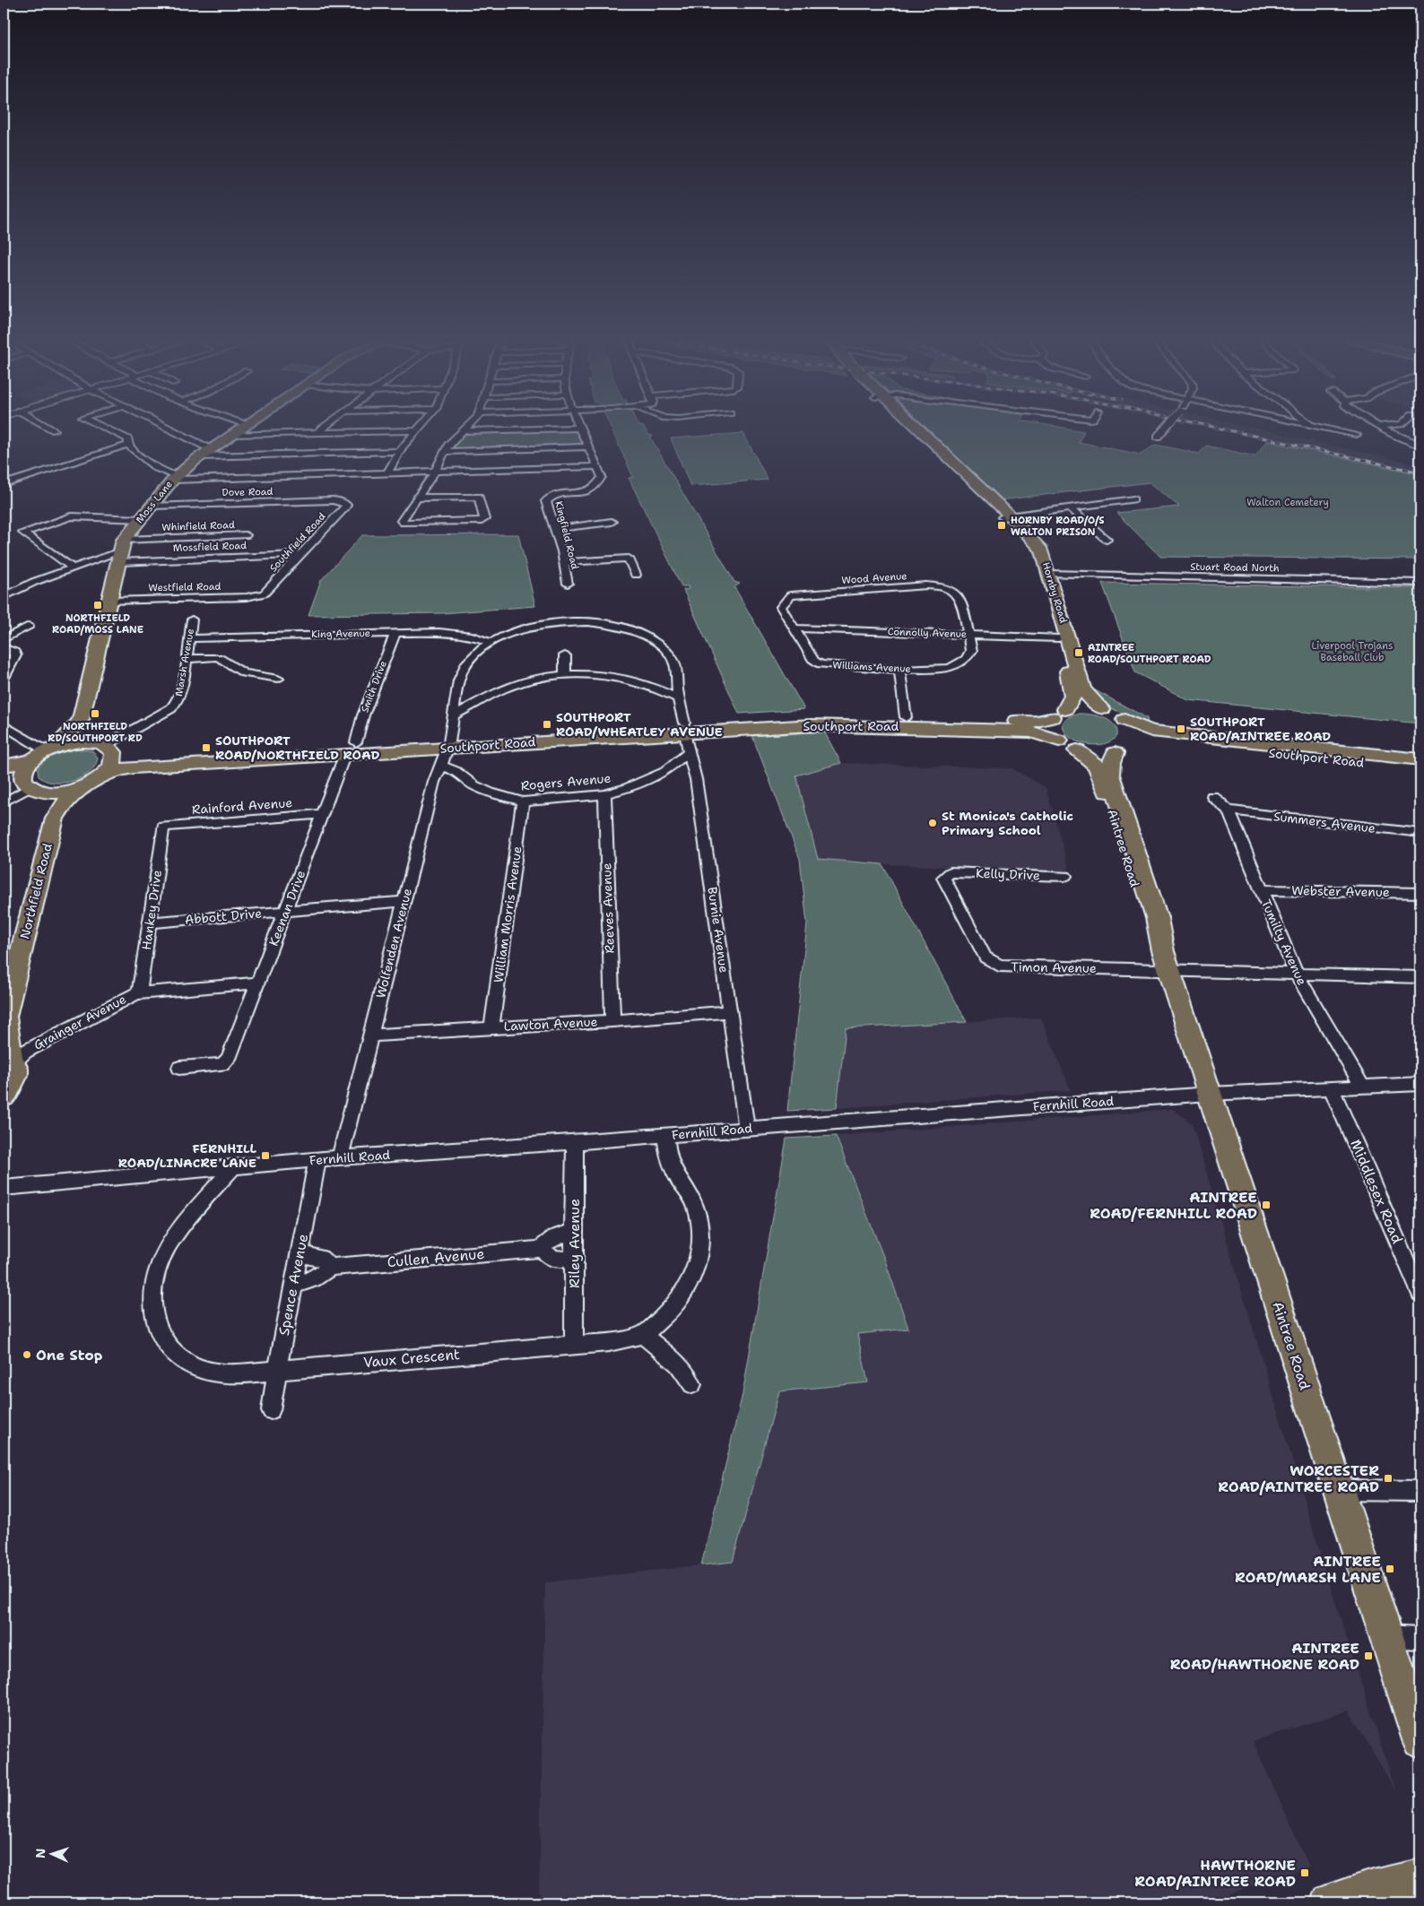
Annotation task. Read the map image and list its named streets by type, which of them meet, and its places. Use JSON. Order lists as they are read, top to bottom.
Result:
{
  "streets": {
    "main road": [
      "Moss Lane",
      "Hornby Road",
      "Southport Road",
      "Aintree Road",
      "Northfield Road"
    ],
    "street": [
      "Dove Road",
      "Whinfield Road",
      "Kingfield Road",
      "Southfield Road",
      "Mossfield Road",
      "Stuart Road North",
      "Wood Avenue",
      "Westfield Road",
      "Connolly Avenue",
      "King Avenue",
      "Marsh Avenue",
      "Williams Avenue",
      "Smith Drive",
      "Rogers Avenue",
      "Rainford Avenue",
      "Summers Avenue",
      "Kelly Drive",
      "Webster Avenue",
      "Keenan Drive",
      "Reeves Avenue",
      "Hankey Drive",
      "William Morris Avenue",
      "Abbott Drive",
      "Burnie Avenue",
      "Tumilty Avenue",
      "Wolfenden Avenue",
      "Timon Avenue",
      "Grainger Avenue",
      "Lawton Avenue",
      "Fernhill Road",
      "Middlesex Road",
      "Riley Avenue",
      "Cullen Avenue",
      "Spence Avenue",
      "Vaux Crescent"
    ]
  },
  "crossings": [
    ["Dove Road", "Moss Lane"],
    ["Dove Road", "Southfield Road"],
    ["Moss Lane", "Whinfield Road"],
    ["Moss Lane", "Mossfield Road"],
    ["Whinfield Road", "Mossfield Road"],
    ["Southfield Road", "Mossfield Road"],
    ["Southfield Road", "Westfield Road"],
    ["Stuart Road North", "Hornby Road"],
    ["Wood Avenue", "Connolly Avenue"],
    ["Wood Avenue", "Williams Avenue"],
    ["Hornby Road", "Connolly Avenue"],
    ["Hornby Road", "Southport Road"],
    ["Connolly Avenue", "Williams Avenue"],
    ["King Avenue", "Marsh Avenue"],
    ["King Avenue", "Smith Drive"],
    ["King Avenue", "Burnie Avenue"],
    ["King Avenue", "Wolfenden Avenue"],
    ["Marsh Avenue", "Southport Road"],
    ["Smith Drive", "Southport Road"],
    ["Smith Drive", "Keenan Drive"],
    ["Southport Road", "Aintree Road"],
    ["Southport Road", "Northfield Road"],
    ["Southport Road", "Keenan Drive"],
    ["Southport Road", "Burnie Avenue"],
    ["Southport Road", "Wolfenden Avenue"],
    ["Rogers Avenue", "Reeves Avenue"],
    ["Rogers Avenue", "William Morris Avenue"],
    ["Rogers Avenue", "Burnie Avenue"],
    ["Rogers Avenue", "Wolfenden Avenue"],
    ["Rainford Avenue", "Keenan Drive"],
    ["Rainford Avenue", "Hankey Drive"],
    ["Summers Avenue", "Tumilty Avenue"],
    ["Aintree Road", "Timon Avenue"],
    ["Aintree Road", "Fernhill Road"],
    ["Kelly Drive", "Timon Avenue"],
    ["Northfield Road", "Grainger Avenue"],
    ["Webster Avenue", "Tumilty Avenue"],
    ["Keenan Drive", "Abbott Drive"],
    ["Keenan Drive", "Grainger Avenue"],
    ["Reeves Avenue", "Lawton Avenue"],
    ["Hankey Drive", "Abbott Drive"],
    ["Hankey Drive", "Grainger Avenue"],
    ["William Morris Avenue", "Lawton Avenue"],
    ["Abbott Drive", "Wolfenden Avenue"],
    ["Burnie Avenue", "Wolfenden Avenue"],
    ["Burnie Avenue", "Lawton Avenue"],
    ["Burnie Avenue", "Fernhill Road"],
    ["Tumilty Avenue", "Fernhill Road"],
    ["Wolfenden Avenue", "Lawton Avenue"],
    ["Wolfenden Avenue", "Fernhill Road"],
    ["Fernhill Road", "Middlesex Road"],
    ["Fernhill Road", "Riley Avenue"],
    ["Fernhill Road", "Spence Avenue"],
    ["Fernhill Road", "Vaux Crescent"],
    ["Riley Avenue", "Vaux Crescent"],
    ["Spence Avenue", "Vaux Crescent"]
  ],
  "parks": ["Walton Cemetery", "Liverpool Trojans Baseball Club"],
  "places": {
    "transit": [
      "HORNBY ROAD/O/S WALTON PRISON",
      "NORTHFIELD ROAD/MOSS LANE",
      "AINTREE ROAD/SOUTHPORT ROAD",
      "NORTHFIELD RD/SOUTHPORT RD",
      "SOUTHPORT ROAD/WHEATLEY AVENUE",
      "SOUTHPORT ROAD/AINTREE ROAD",
      "SOUTHPORT ROAD/NORTHFIELD ROAD",
      "FERNHILL ROAD/LINACRE LANE",
      "AINTREE ROAD/FERNHILL ROAD",
      "WORCESTER ROAD/AINTREE ROAD",
      "AINTREE ROAD/MARSH LANE",
      "AINTREE ROAD/HAWTHORNE ROAD",
      "HAWTHORNE ROAD/AINTREE ROAD"
    ],
    "other": ["St Monica's Catholic Primary School", "One Stop"]
  },
  "north": "left"
}
